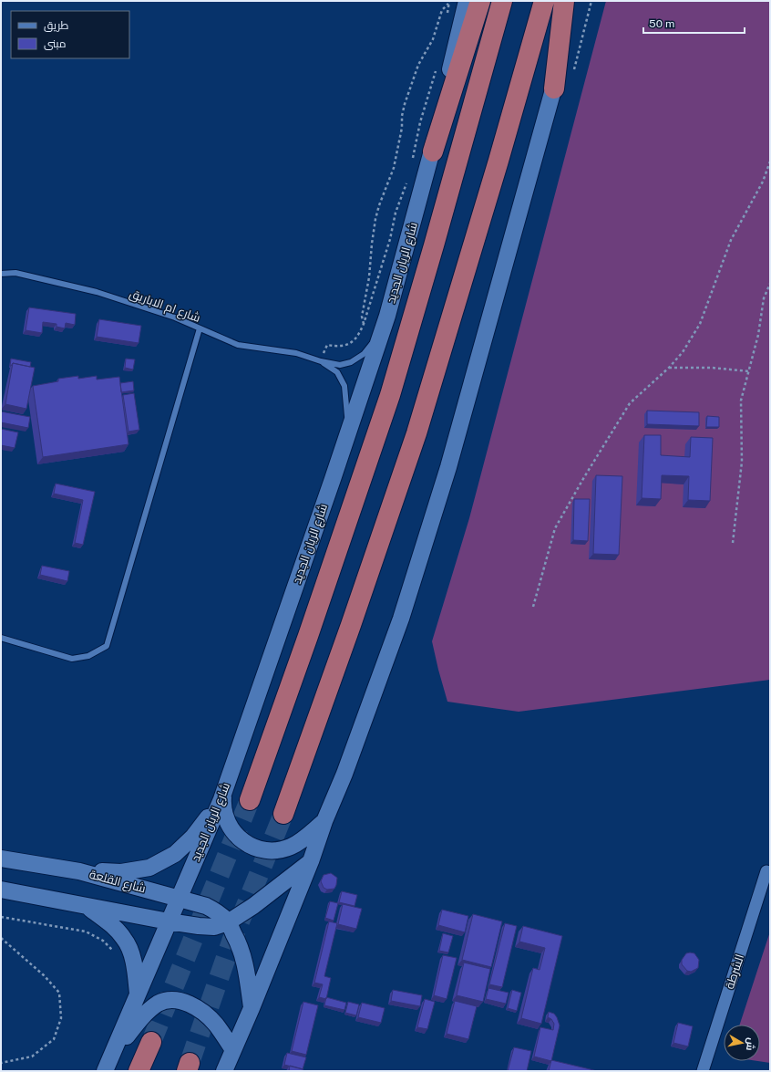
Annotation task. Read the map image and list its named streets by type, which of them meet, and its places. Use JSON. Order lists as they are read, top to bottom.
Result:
{
  "streets": {
    "main road": ["شارع الريان الجديد", "شارع القلعة"],
    "street": ["الشرطة"],
    "lane": ["شارع ام الاباريق"]
  },
  "crossings": [
    ["شارع الريان الجديد", "شارع ام الاباريق"],
    ["شارع الريان الجديد", "شارع القلعة"]
  ],
  "legend": ["طريق", "مبنى"],
  "scale_bar": "50 m",
  "north": "right"
}
